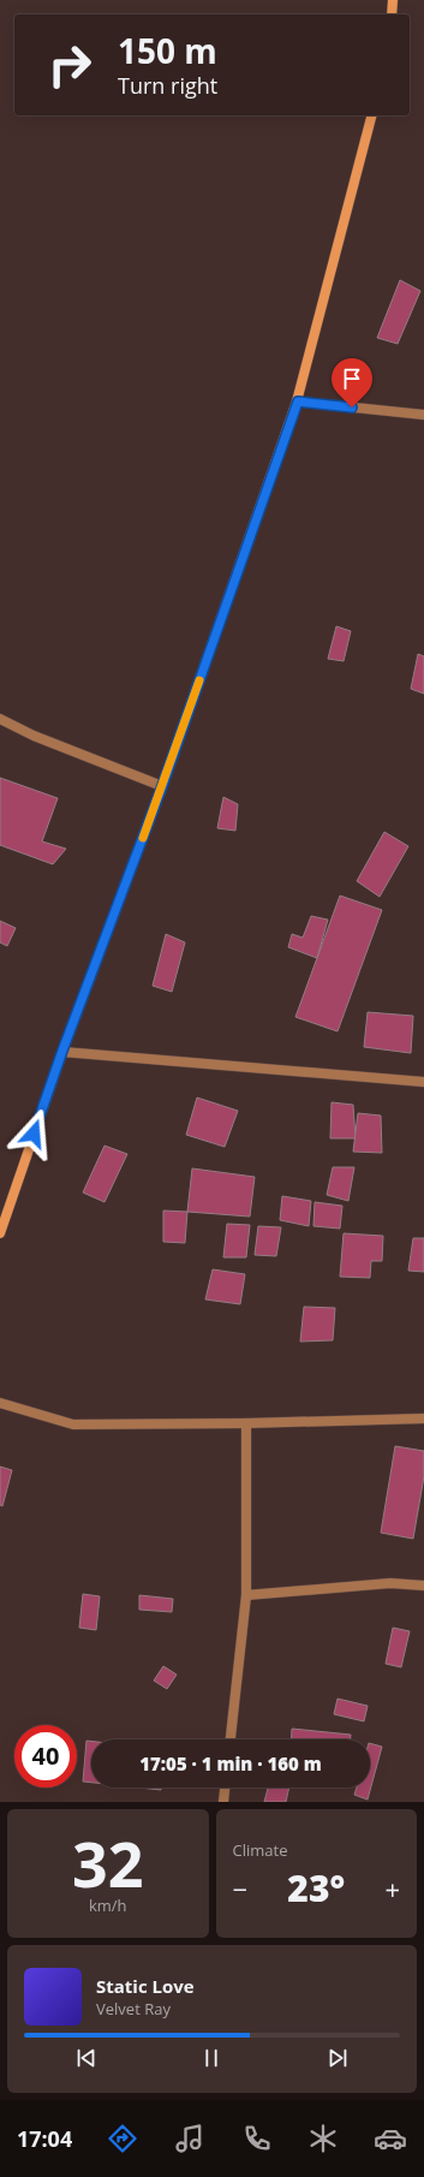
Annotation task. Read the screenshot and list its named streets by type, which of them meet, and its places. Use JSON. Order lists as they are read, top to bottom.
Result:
{
  "page": {
    "turn": ["150 m", "Turn right"],
    "limit": "40",
    "trip": "17:05 · 1 min · 160 m",
    "tile": [
      ["32", "km/h"],
      "Climate"
    ],
    "heat": ["−", "23°", "+"],
    "song": ["Static Love", "Velvet Ray"],
    "tabs": "17:04"
  }
}
